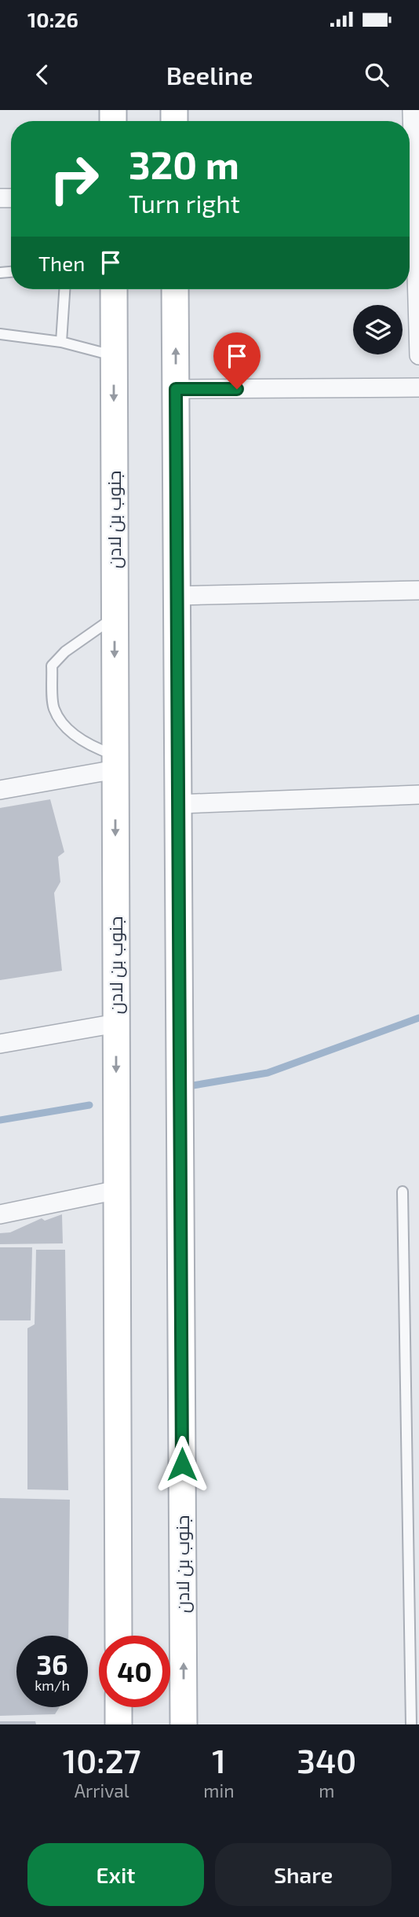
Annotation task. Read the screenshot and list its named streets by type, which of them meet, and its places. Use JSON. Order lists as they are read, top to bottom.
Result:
{
  "streets": {
    "street": ["جنوب بن لادن"]
  },
  "page": {
    "status": "10:26",
    "header": "Beeline",
    "turn": ["320 m", "Turn right"],
    "then": "Then",
    "speed": "36 km/h",
    "limit": "40",
    "eta": [
      "10:27",
      "Arrival",
      "1",
      "min",
      "340",
      "m"
    ],
    "buttons": ["Exit", "Share"]
  }
}
